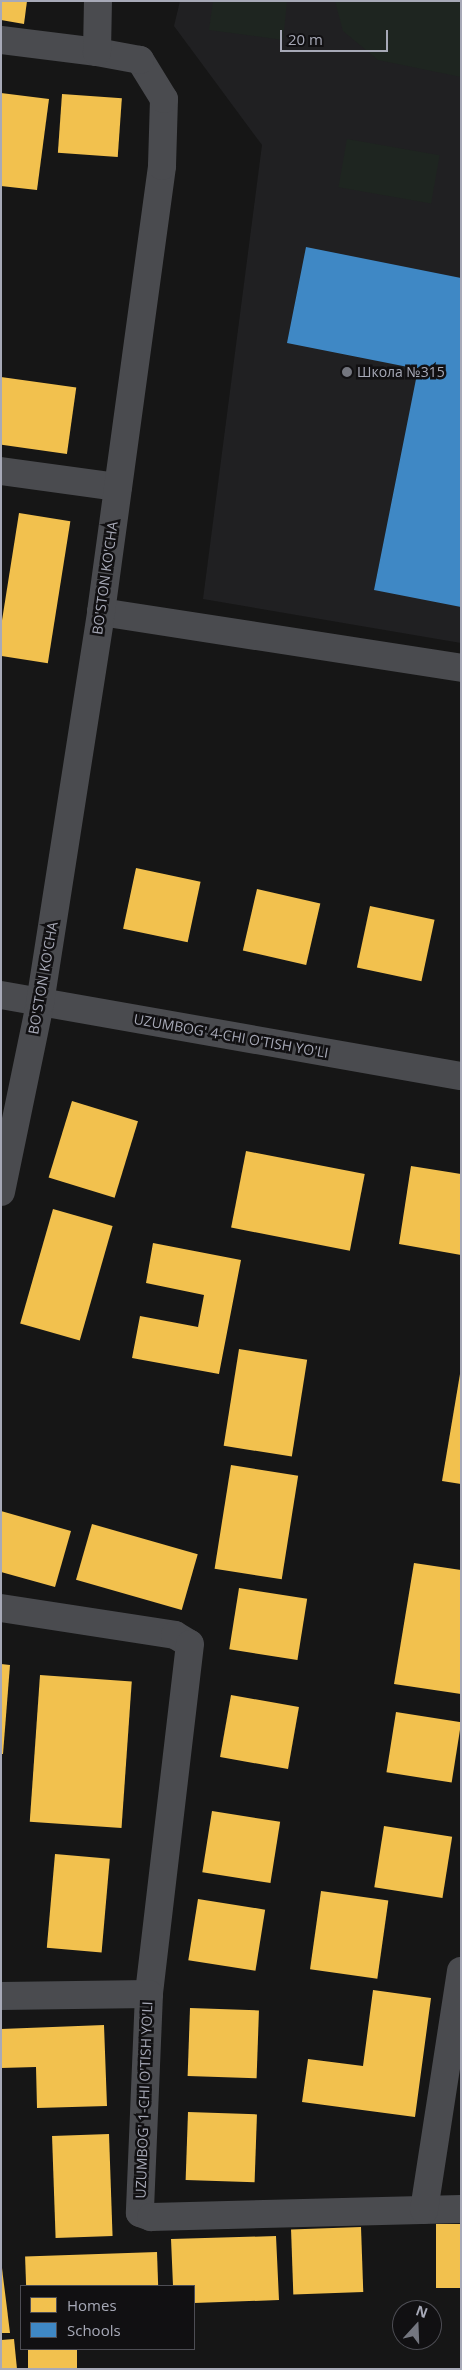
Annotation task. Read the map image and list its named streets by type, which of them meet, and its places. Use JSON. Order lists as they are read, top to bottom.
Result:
{
  "streets": {
    "street": ["BO'STON KO'CHA", "UZUMBOG' 4-CHI O'TISH YO'LI", "UZUMBOG' 1-CHI O'TISH YO'LI"]
  },
  "crossings": [
    ["BO'STON KO'CHA", "UZUMBOG' 4-CHI O'TISH YO'LI"]
  ],
  "places": ["Школа №315"],
  "legend": ["Homes", "Schools"],
  "scale_bar": "20 m",
  "north": "top"
}
